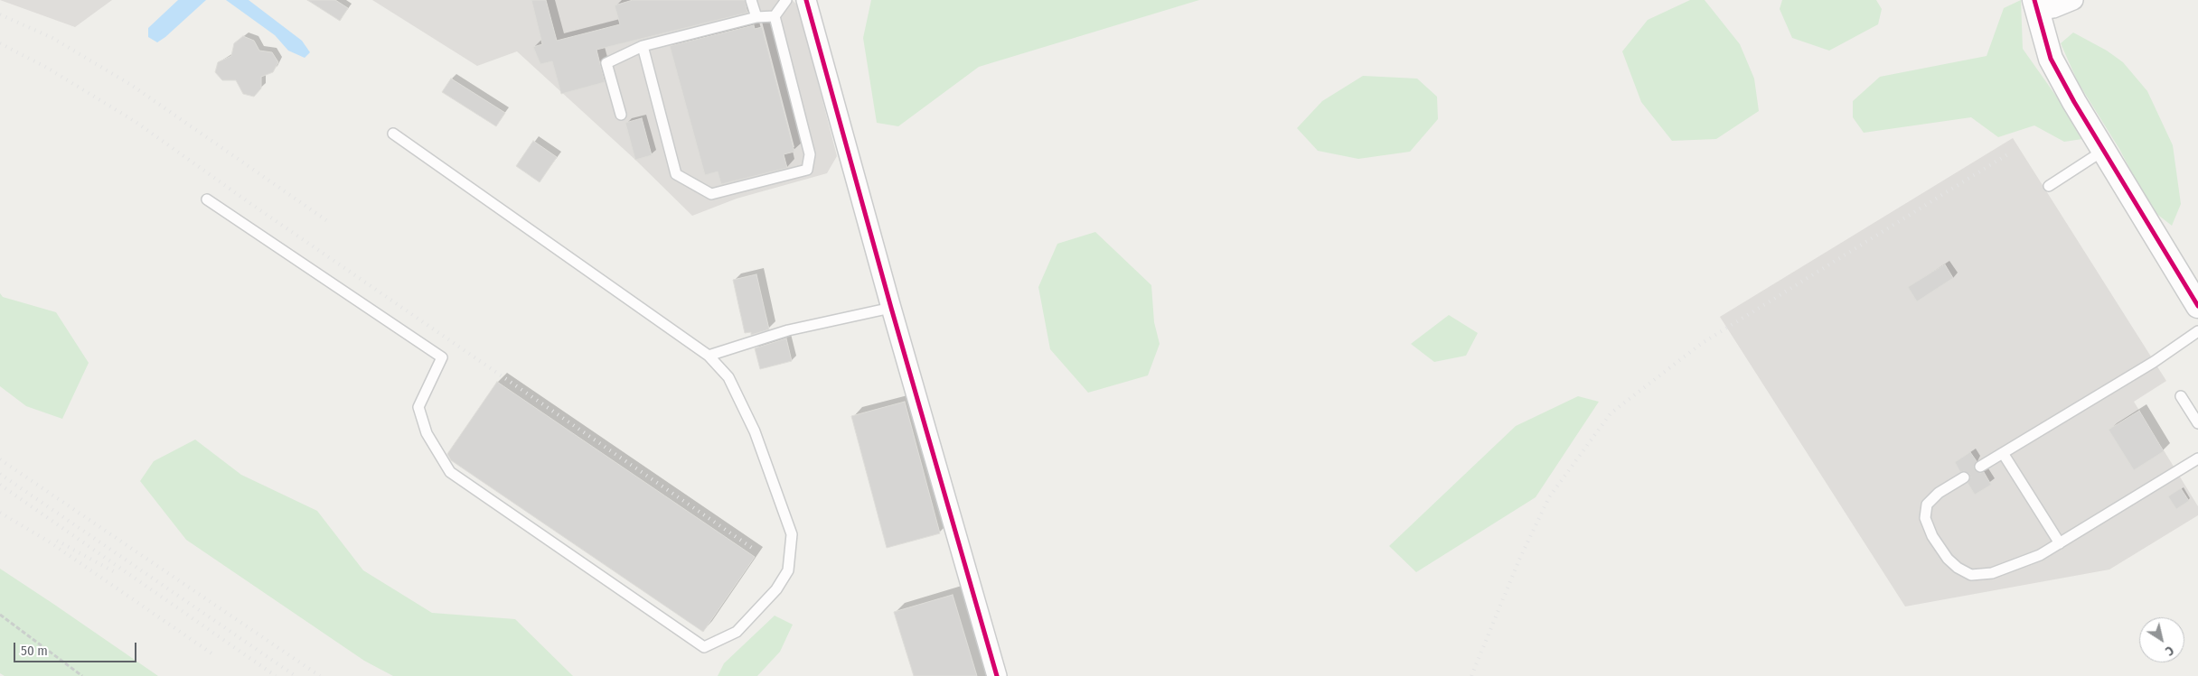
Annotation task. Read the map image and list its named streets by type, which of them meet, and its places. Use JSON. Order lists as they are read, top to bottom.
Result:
{
  "scale_bar": "50 m",
  "north": "bottom right"
}
